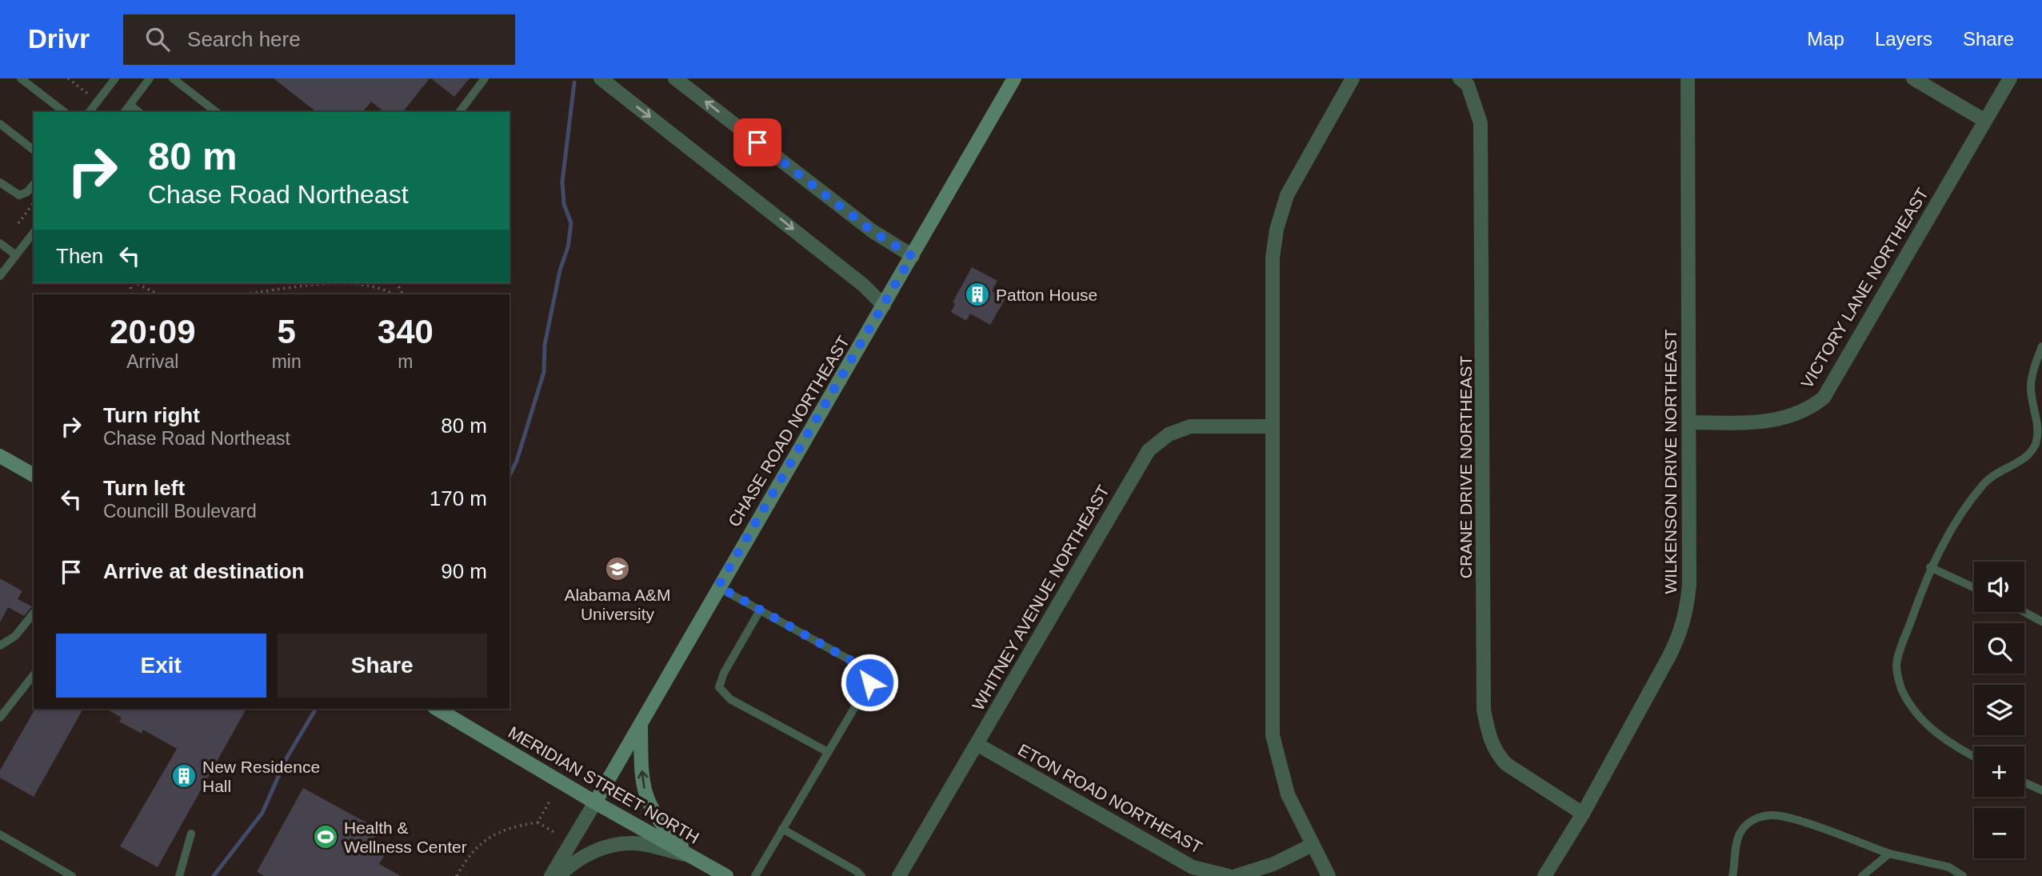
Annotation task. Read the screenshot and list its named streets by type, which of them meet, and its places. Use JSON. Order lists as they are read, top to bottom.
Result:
{
  "streets": {
    "street": [
      "VICTORY LANE NORTHEAST",
      "CHASE ROAD NORTHEAST",
      "WILKENSON DRIVE NORTHEAST",
      "CRANE DRIVE NORTHEAST",
      "WHITNEY AVENUE NORTHEAST",
      "MERIDIAN STREET NORTH",
      "ETON ROAD NORTHEAST"
    ]
  },
  "crossings": [
    ["VICTORY LANE NORTHEAST", "WILKENSON DRIVE NORTHEAST"],
    ["CHASE ROAD NORTHEAST", "MERIDIAN STREET NORTH"],
    ["WILKENSON DRIVE NORTHEAST", "CRANE DRIVE NORTHEAST"],
    ["WHITNEY AVENUE NORTHEAST", "ETON ROAD NORTHEAST"]
  ],
  "places": {
    "building": ["Patton House", "New Residence Hall"],
    "school or university": ["Alabama A&M University"],
    "sports": ["Health & Wellness Center"]
  },
  "page": {
    "header": "Drivr",
    "search": "Search here",
    "nav": ["Map", "Layers", "Share"],
    "turn": ["80 m", "Chase Road Northeast"],
    "then": "Then",
    "eta": [
      "20:09",
      "Arrival",
      "5",
      "min",
      "340",
      "m"
    ],
    "list": [
      {
        "name": "Turn right",
        "note": "Chase Road Northeast",
        "value": "80 m"
      },
      {
        "name": "Turn left",
        "note": "Councill Boulevard",
        "value": "170 m"
      },
      {
        "name": "Arrive at destination",
        "value": "90 m"
      }
    ],
    "map_buttons": ["+", "−"],
    "buttons": ["Exit", "Share"]
  }
}
